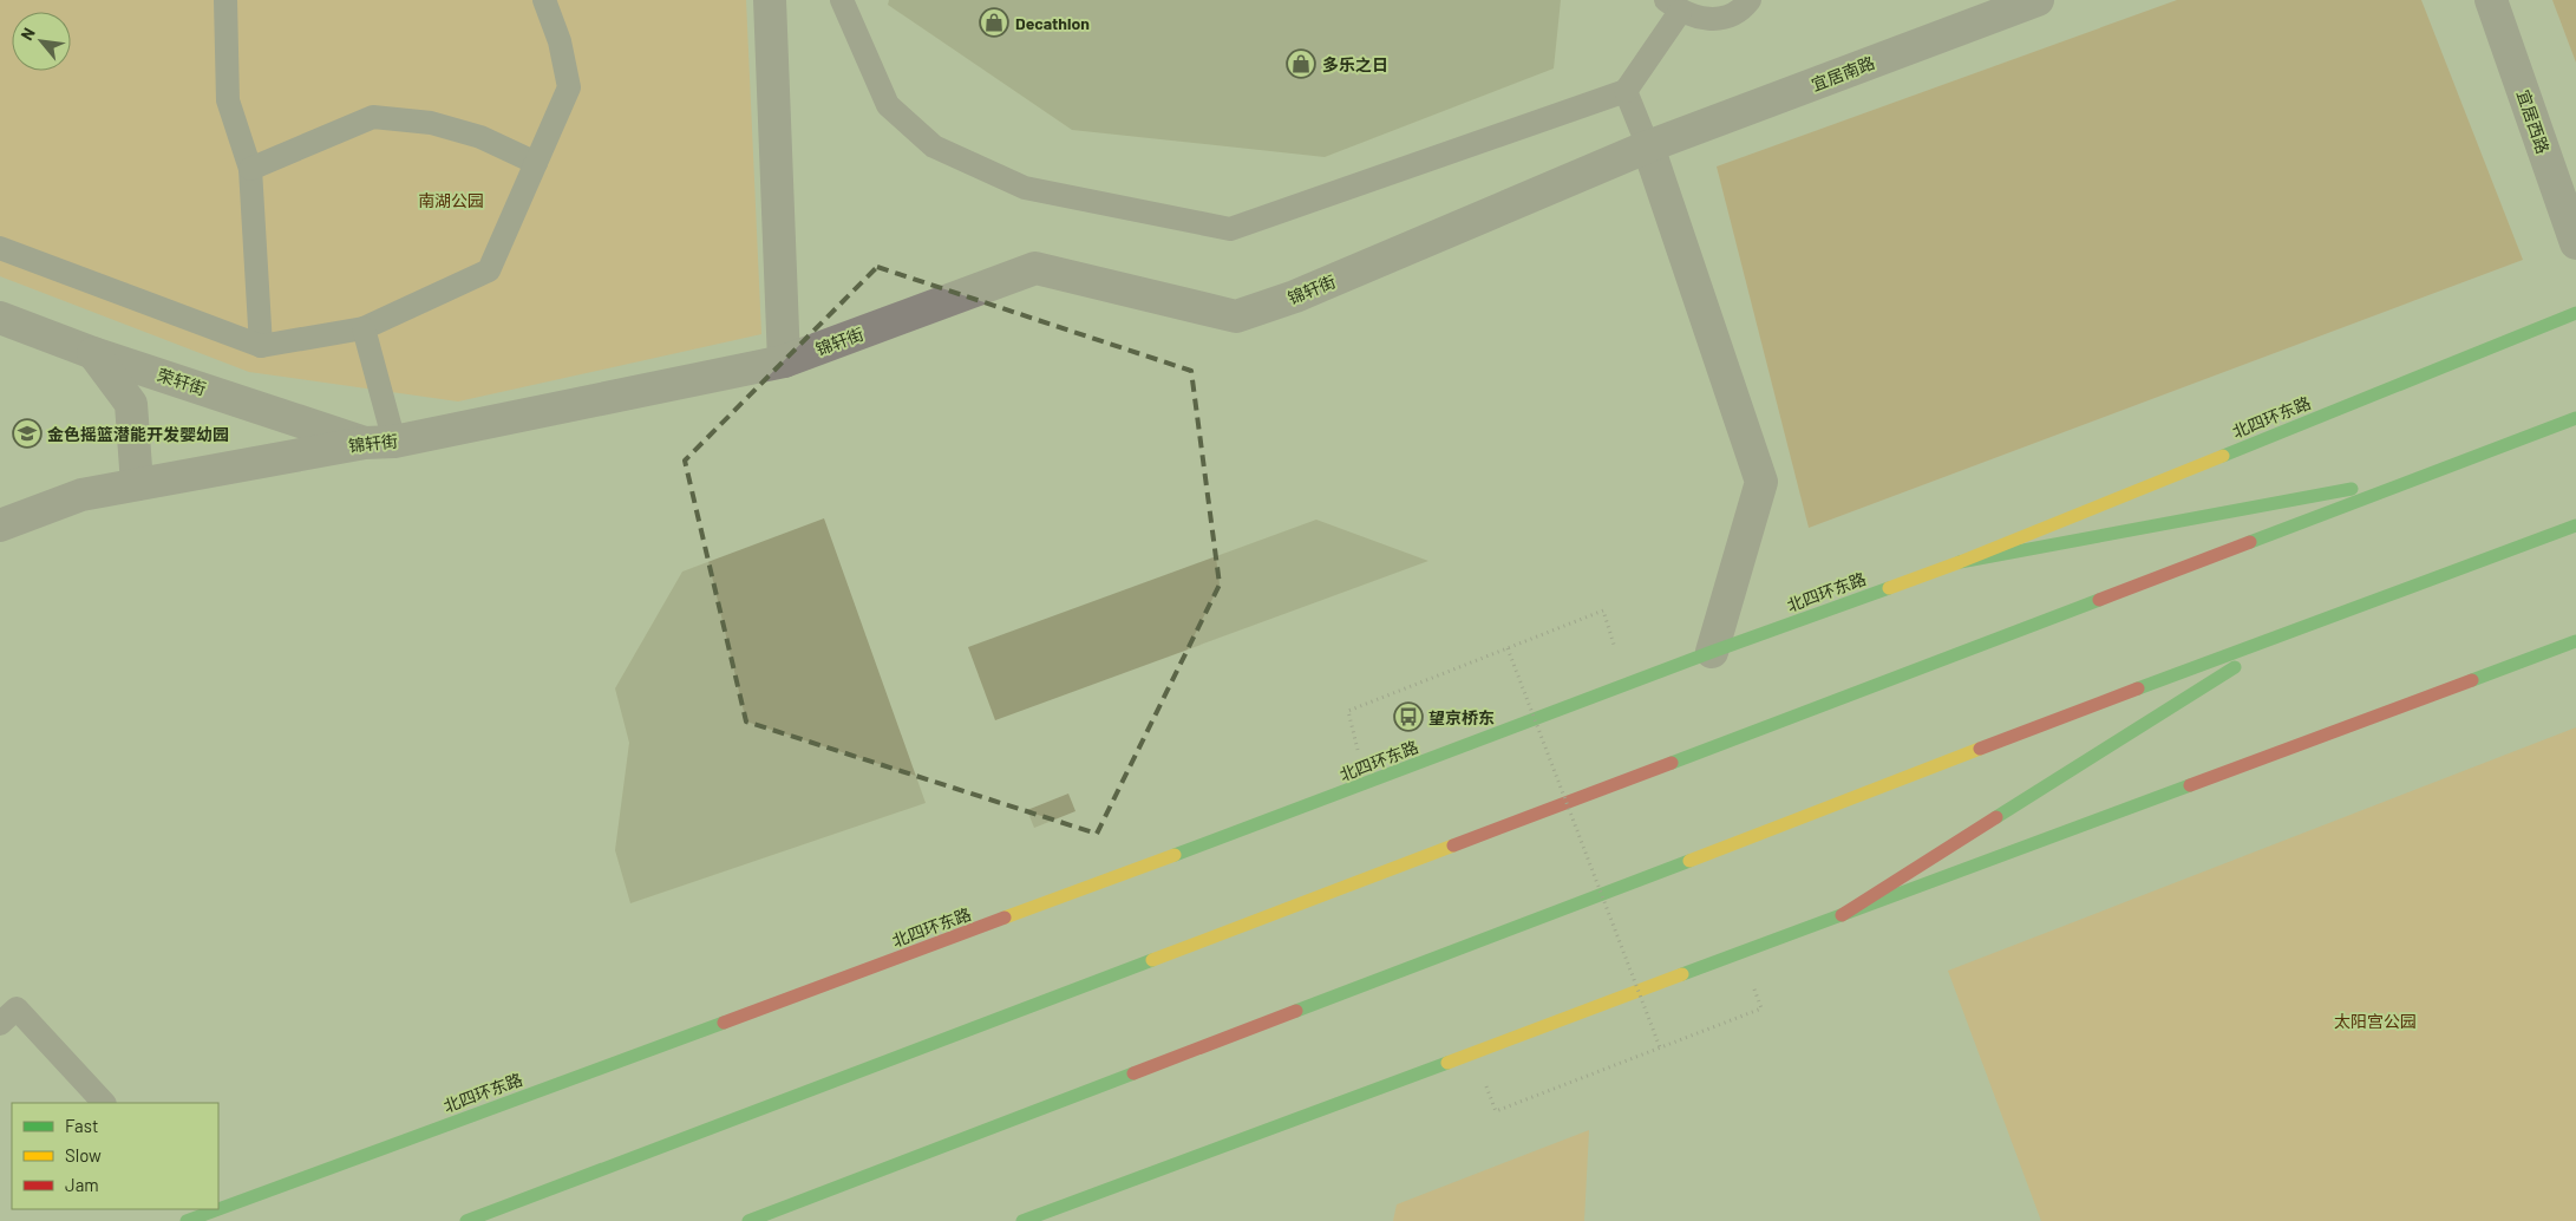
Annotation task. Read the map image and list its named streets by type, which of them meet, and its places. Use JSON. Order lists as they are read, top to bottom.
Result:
{
  "streets": {
    "main road": ["北四环东路"],
    "street": [
      "宜居南路",
      "宜居西路",
      "锦轩街",
      "荣轩街"
    ]
  },
  "crossings": [
    ["宜居南路", "锦轩街"],
    ["锦轩街", "荣轩街"]
  ],
  "parks": ["南湖公园", "太阳宫公园"],
  "places": {
    "shop": ["Decathlon", "多乐之日"],
    "school or university": ["金色摇篮潜能开发婴幼园"],
    "bus stop": ["望京桥东"]
  },
  "legend": ["Fast", "Slow", "Jam"],
  "north": "top left"
}
